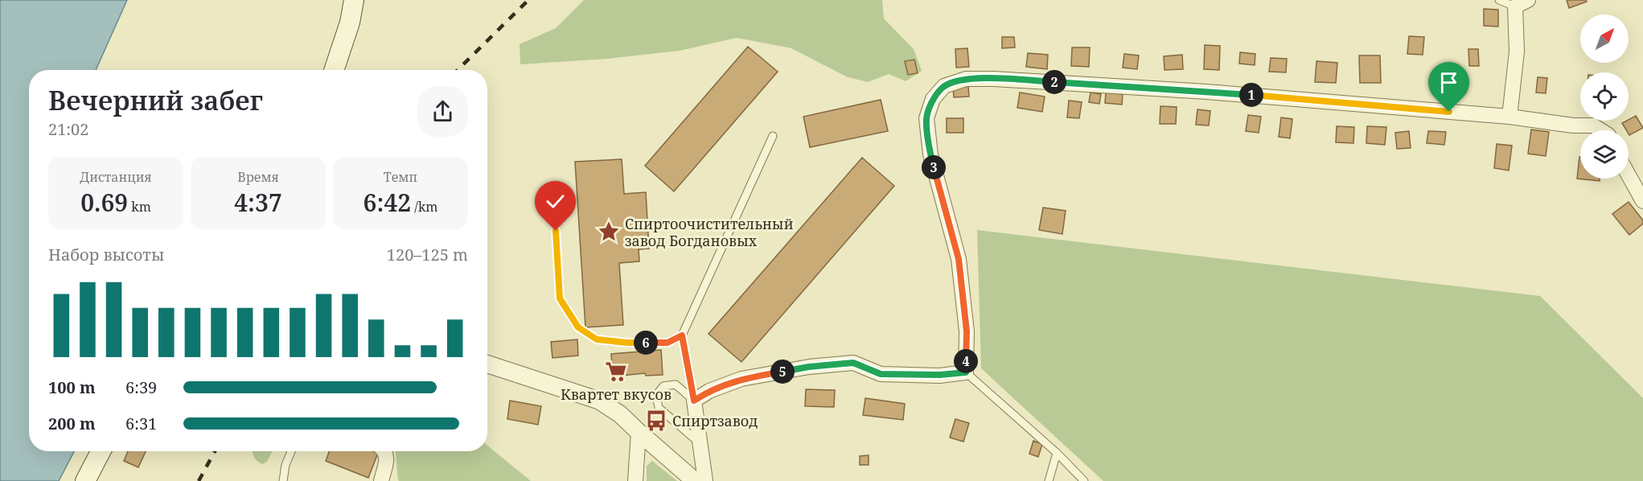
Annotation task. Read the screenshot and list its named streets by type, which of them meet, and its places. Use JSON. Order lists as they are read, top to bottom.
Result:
{
  "places": {
    "place": ["Спиртоочистительный завод Богдановых"],
    "supermarket": ["Квартет вкусов"],
    "bus stop": ["Спиртзавод"]
  },
  "north": "top right",
  "page": {
    "pins": [
      "2",
      "1",
      "3",
      "6",
      "4",
      "5"
    ],
    "heading": ["Вечерний забег", "21:02"],
    "stats": [
      ["Дистанция", "0.69 km"],
      ["Время", "4:37"],
      ["Темп", "6:42 /km"]
    ],
    "chart": ["Набор высоты", "120–125 m"],
    "list": [
      {
        "name": "100 m",
        "note": "6:39"
      },
      {
        "name": "200 m",
        "note": "6:31"
      }
    ]
  }
}
